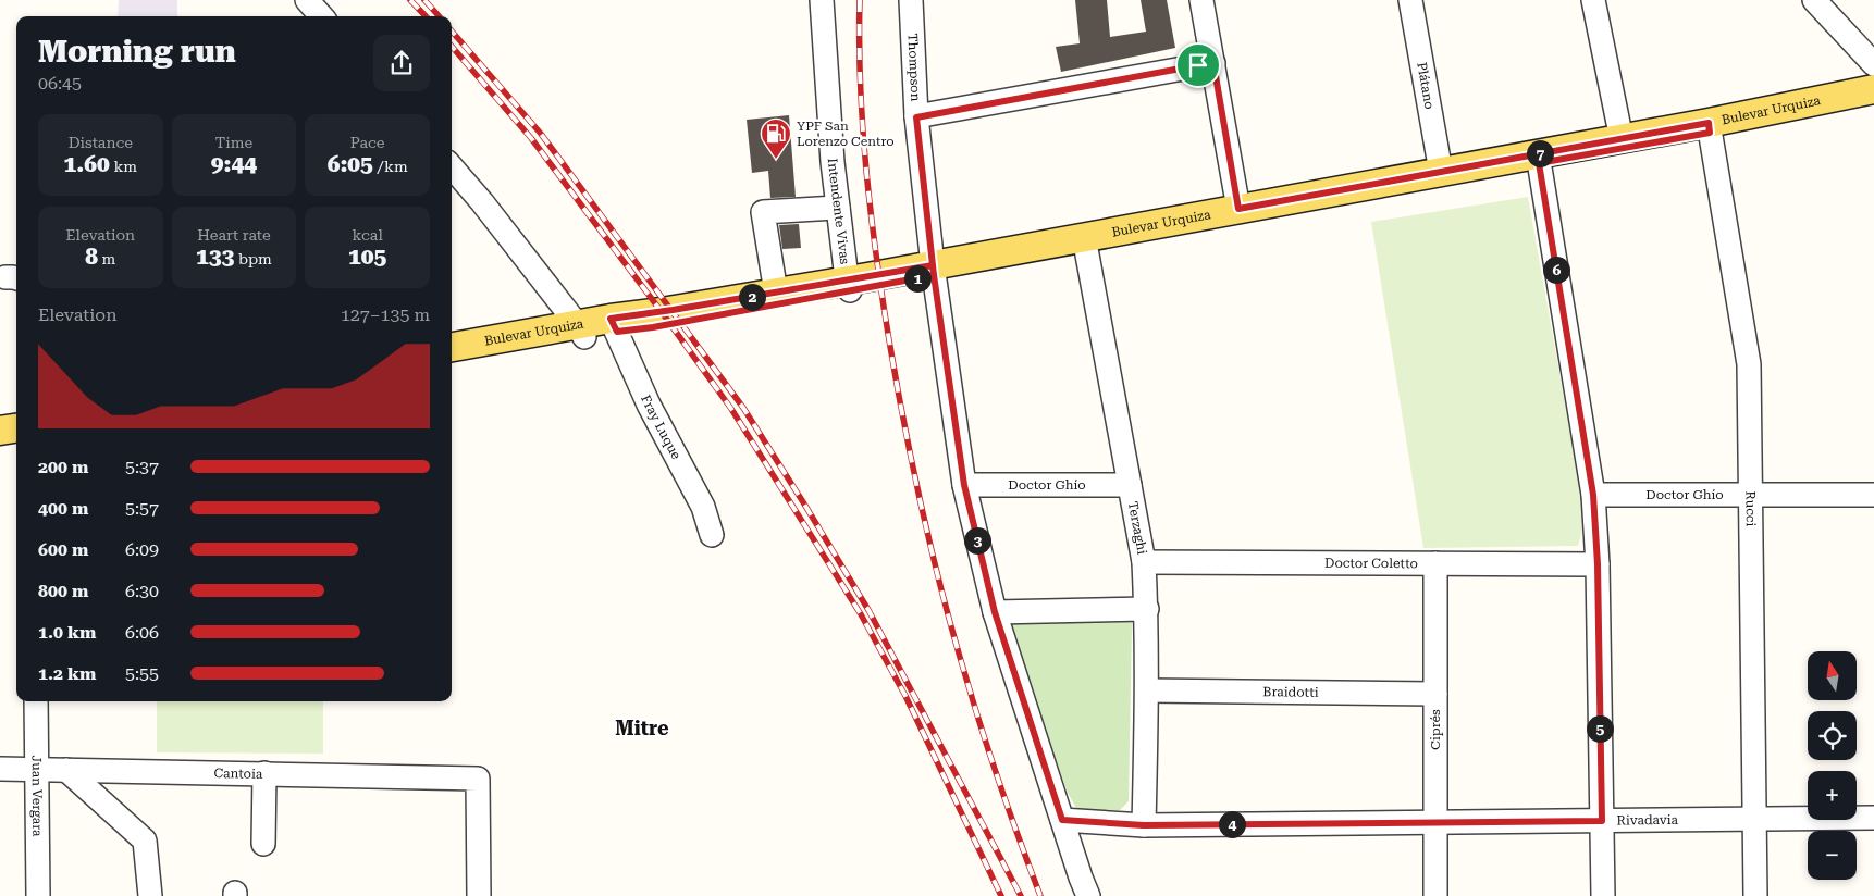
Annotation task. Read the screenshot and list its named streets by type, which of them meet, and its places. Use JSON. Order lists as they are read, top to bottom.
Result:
{
  "streets": {
    "main road": ["Bulevar Urquiza"],
    "street": [
      "Thompson",
      "Plátano",
      "Intendente Vivas",
      "Fray Luque",
      "Doctor Ghío",
      "Rucci",
      "Terzaghi",
      "Doctor Coletto",
      "Braidotti",
      "Ciprés",
      "Cantoia",
      "Juan Vergara",
      "Rivadavia"
    ]
  },
  "crossings": [
    ["Thompson", "Bulevar Urquiza"],
    ["Thompson", "Doctor Ghío"],
    ["Thompson", "Rivadavia"],
    ["Plátano", "Bulevar Urquiza"],
    ["Bulevar Urquiza", "Intendente Vivas"],
    ["Bulevar Urquiza", "Fray Luque"],
    ["Bulevar Urquiza", "Rucci"],
    ["Bulevar Urquiza", "Terzaghi"],
    ["Doctor Ghío", "Rucci"],
    ["Doctor Ghío", "Terzaghi"],
    ["Rucci", "Rivadavia"],
    ["Terzaghi", "Doctor Coletto"],
    ["Terzaghi", "Braidotti"],
    ["Terzaghi", "Rivadavia"],
    ["Doctor Coletto", "Ciprés"],
    ["Braidotti", "Ciprés"],
    ["Ciprés", "Rivadavia"],
    ["Cantoia", "Juan Vergara"]
  ],
  "districts": ["Mitre"],
  "places": {
    "fuel station": ["YPF San Lorenzo Centro"]
  },
  "north": "top",
  "page": {
    "heading": ["Morning run", "06:45"],
    "stats": [
      ["Distance", "1.60 km"],
      ["Time", "9:44"],
      ["Pace", "6:05 /km"],
      ["Elevation", "8 m"],
      ["Heart rate", "133 bpm"],
      ["kcal", "105"]
    ],
    "pins": [
      "7",
      "6",
      "1",
      "2",
      "3",
      "5",
      "4"
    ],
    "chart": ["Elevation", "127–135 m"],
    "list": [
      {
        "name": "200 m",
        "note": "5:37"
      },
      {
        "name": "400 m",
        "note": "5:57"
      },
      {
        "name": "600 m",
        "note": "6:09"
      },
      {
        "name": "800 m",
        "note": "6:30"
      },
      {
        "name": "1.0 km",
        "note": "6:06"
      },
      {
        "name": "1.2 km",
        "note": "5:55"
      }
    ],
    "map_buttons": ["+", "−"]
  }
}
